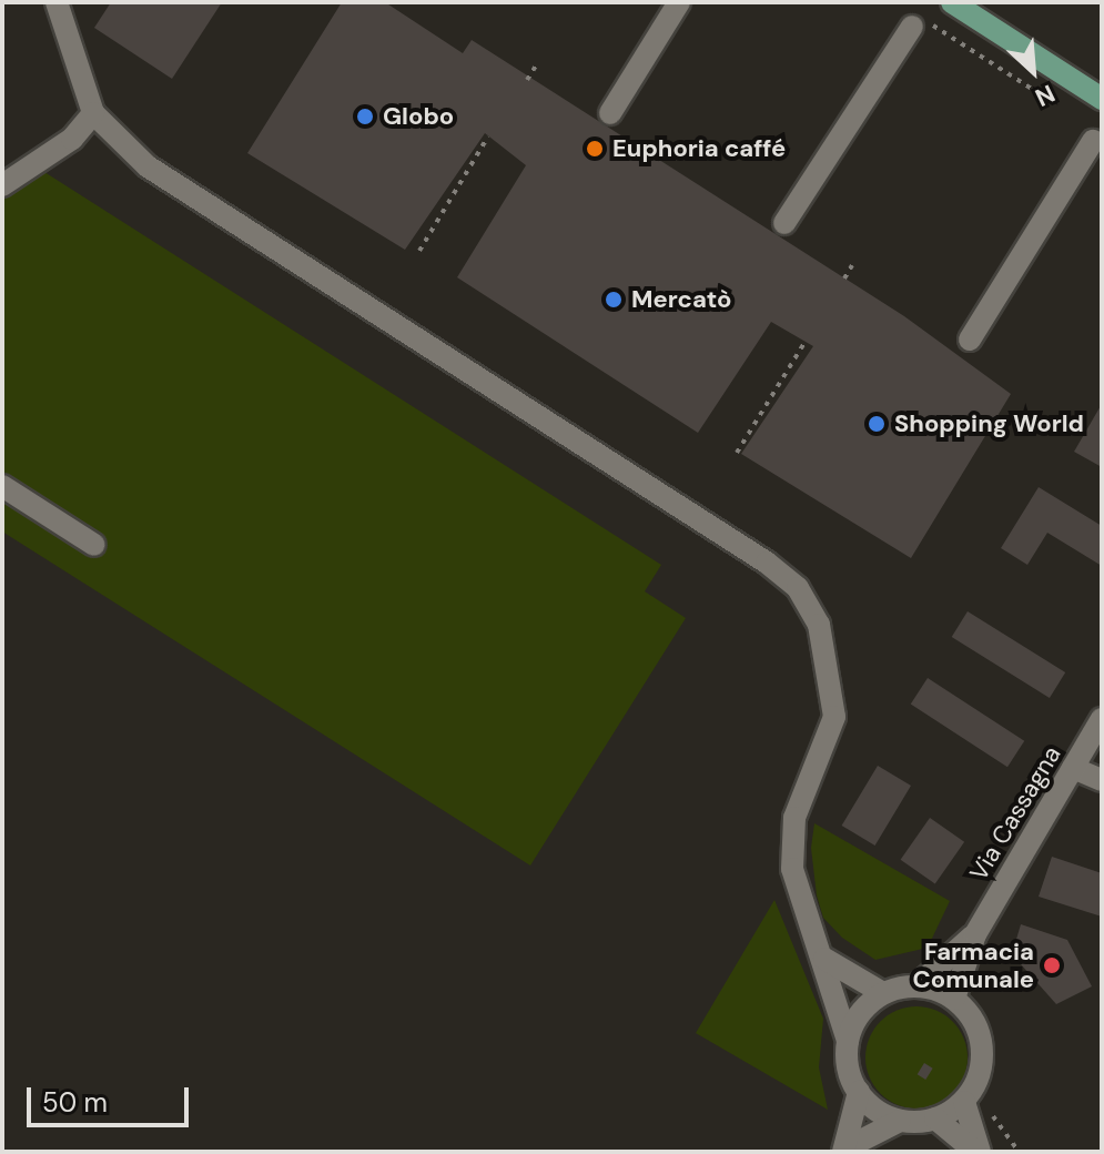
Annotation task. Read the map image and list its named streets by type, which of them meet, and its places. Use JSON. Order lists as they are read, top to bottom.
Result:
{
  "streets": {
    "street": ["Via Cassagna"]
  },
  "places": [
    "Globo",
    "Euphoria caffé",
    "Mercatò",
    "Shopping World",
    "Farmacia Comunale"
  ],
  "scale_bar": "50 m",
  "north": "bottom right"
}
